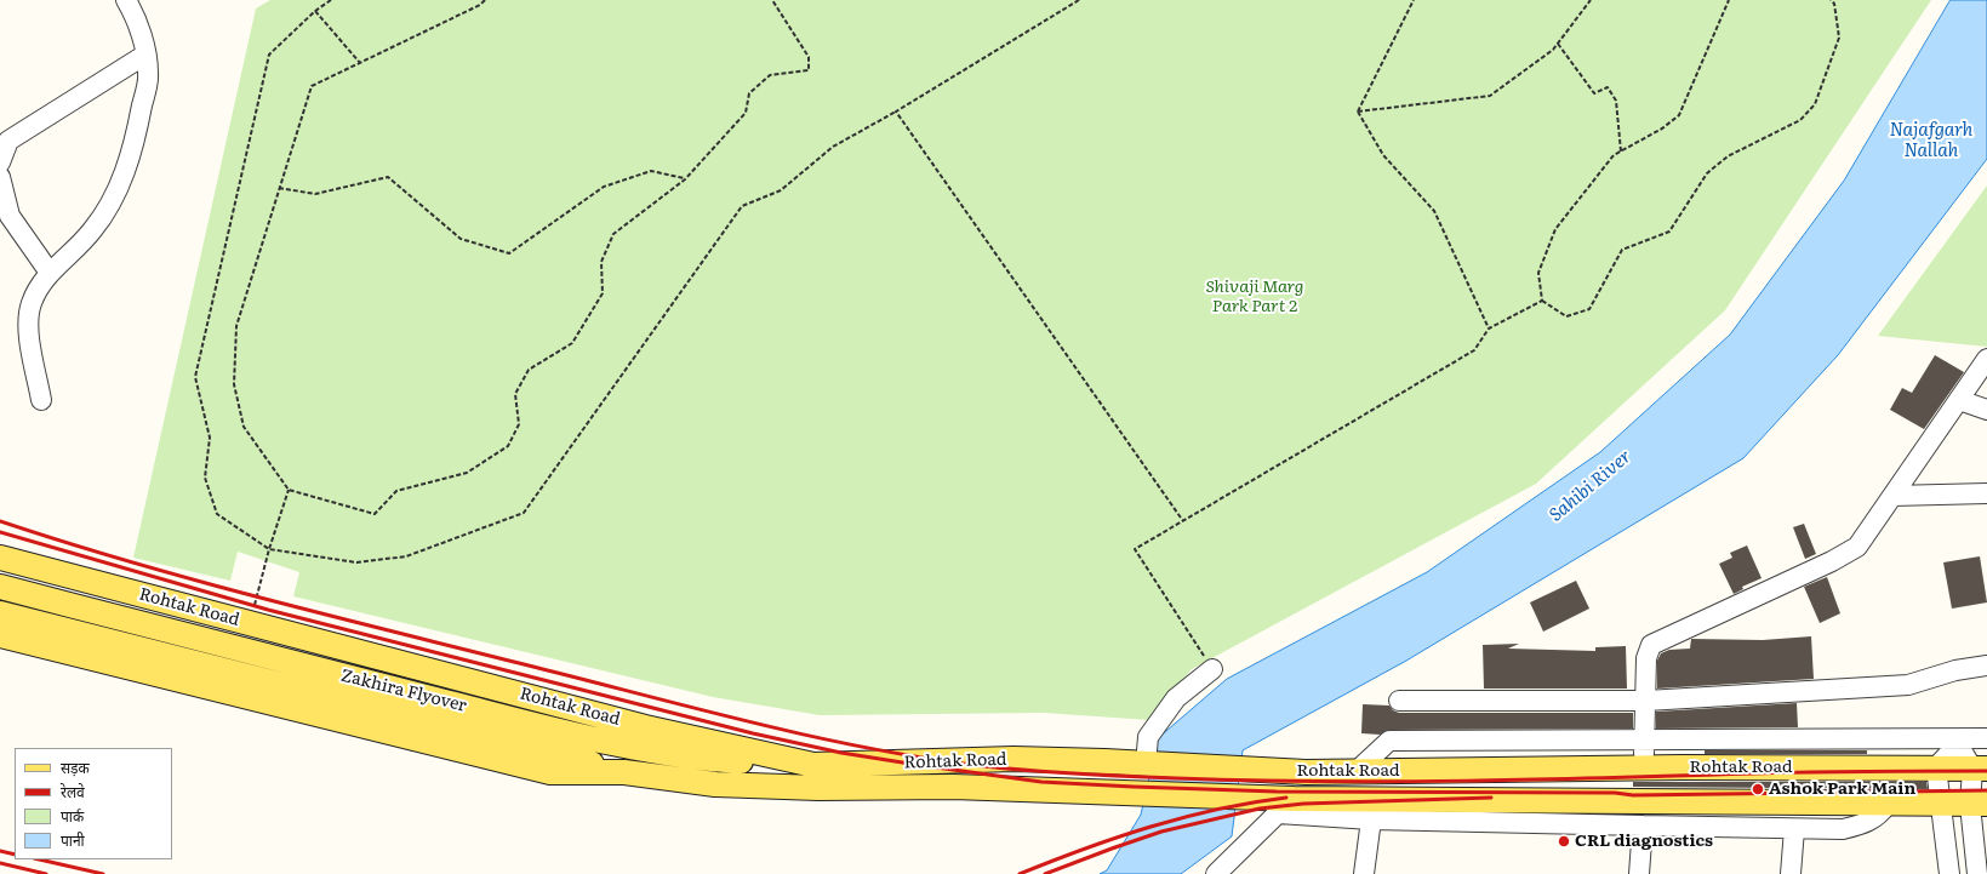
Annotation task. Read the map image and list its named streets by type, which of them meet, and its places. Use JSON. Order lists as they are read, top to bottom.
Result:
{
  "streets": {
    "main road": ["Rohtak Road", "Zakhira Flyover"]
  },
  "crossings": [
    ["Rohtak Road", "Zakhira Flyover"]
  ],
  "water": ["Najafgarh Nallah", "Sahibi River"],
  "parks": ["Shivaji Marg Park Part 2"],
  "places": ["Ashok Park Main", "CRL diagnostics"],
  "legend": [
    "सड़क",
    "रेलवे",
    "पार्क",
    "पानी"
  ]
}
